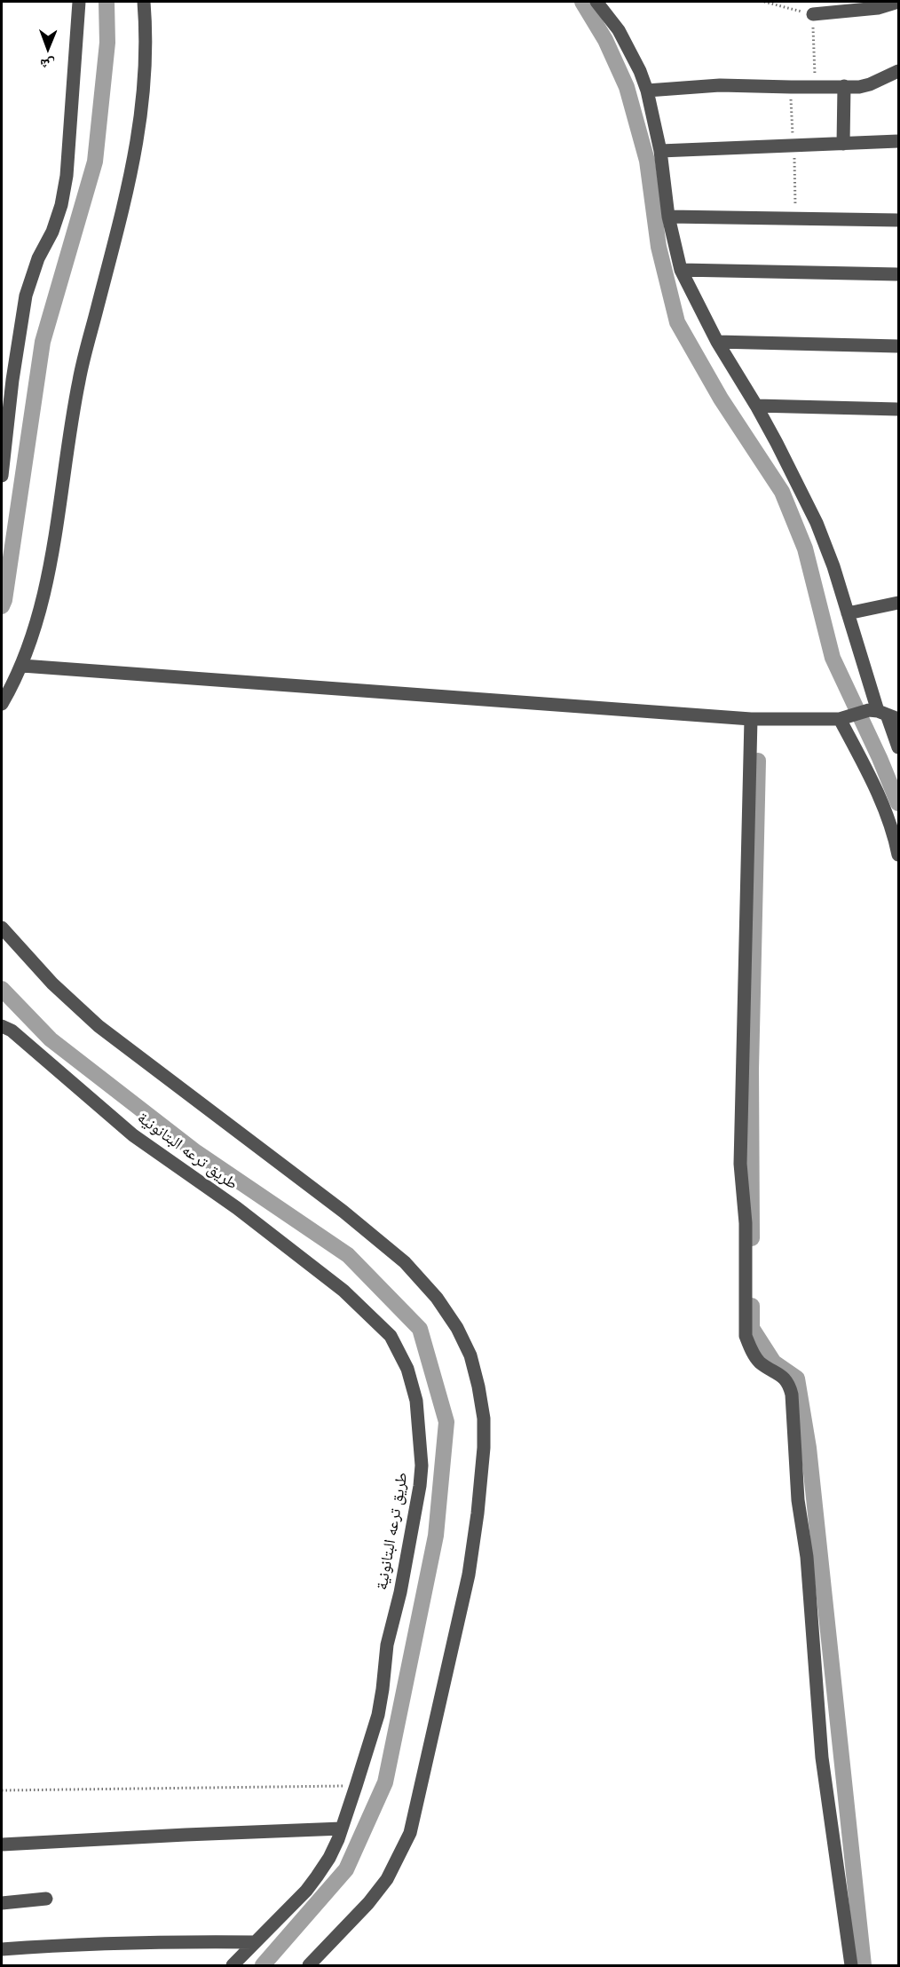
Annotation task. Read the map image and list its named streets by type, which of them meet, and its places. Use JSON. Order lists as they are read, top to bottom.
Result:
{
  "streets": {
    "street": ["طريق ترعه البتانونية"]
  },
  "north": "bottom"
}
